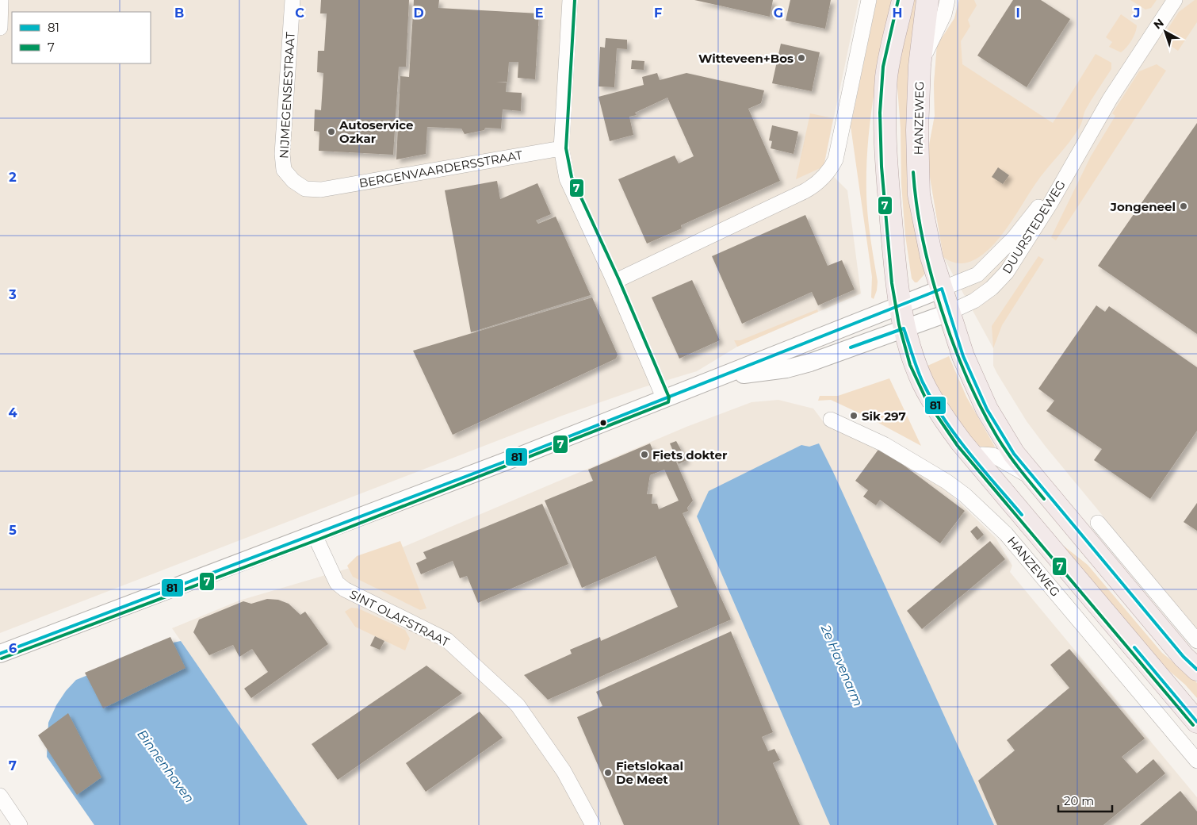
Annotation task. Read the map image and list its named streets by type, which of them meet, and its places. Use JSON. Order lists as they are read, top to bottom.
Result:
{
  "streets": {
    "main road": ["HANZEWEG"],
    "street": [
      "NIJMEGENSESTRAAT",
      "BERGENVAARDERSSTRAAT",
      "DUURSTEDEWEG",
      "SINT OLAFSTRAAT"
    ]
  },
  "crossings": [
    ["NIJMEGENSESTRAAT", "BERGENVAARDERSSTRAAT"],
    ["HANZEWEG", "DUURSTEDEWEG"]
  ],
  "water": ["2e Havenarm", "Binnenhaven"],
  "places": [
    "Witteveen+Bos",
    "Autoservice Ozkar",
    "Jongeneel",
    "Sik 297",
    "Fiets dokter",
    "Fietslokaal De Meet"
  ],
  "lines": ["transit line 7", "transit line 81"],
  "legend": ["81", "7"],
  "scale_bar": "20 m",
  "north": "top left",
  "grid": {
    "columns": [
      "B",
      "C",
      "D",
      "E",
      "F",
      "G",
      "H",
      "I",
      "J"
    ],
    "rows": [
      "2",
      "3",
      "4",
      "5",
      "6",
      "7"
    ]
  }
}
